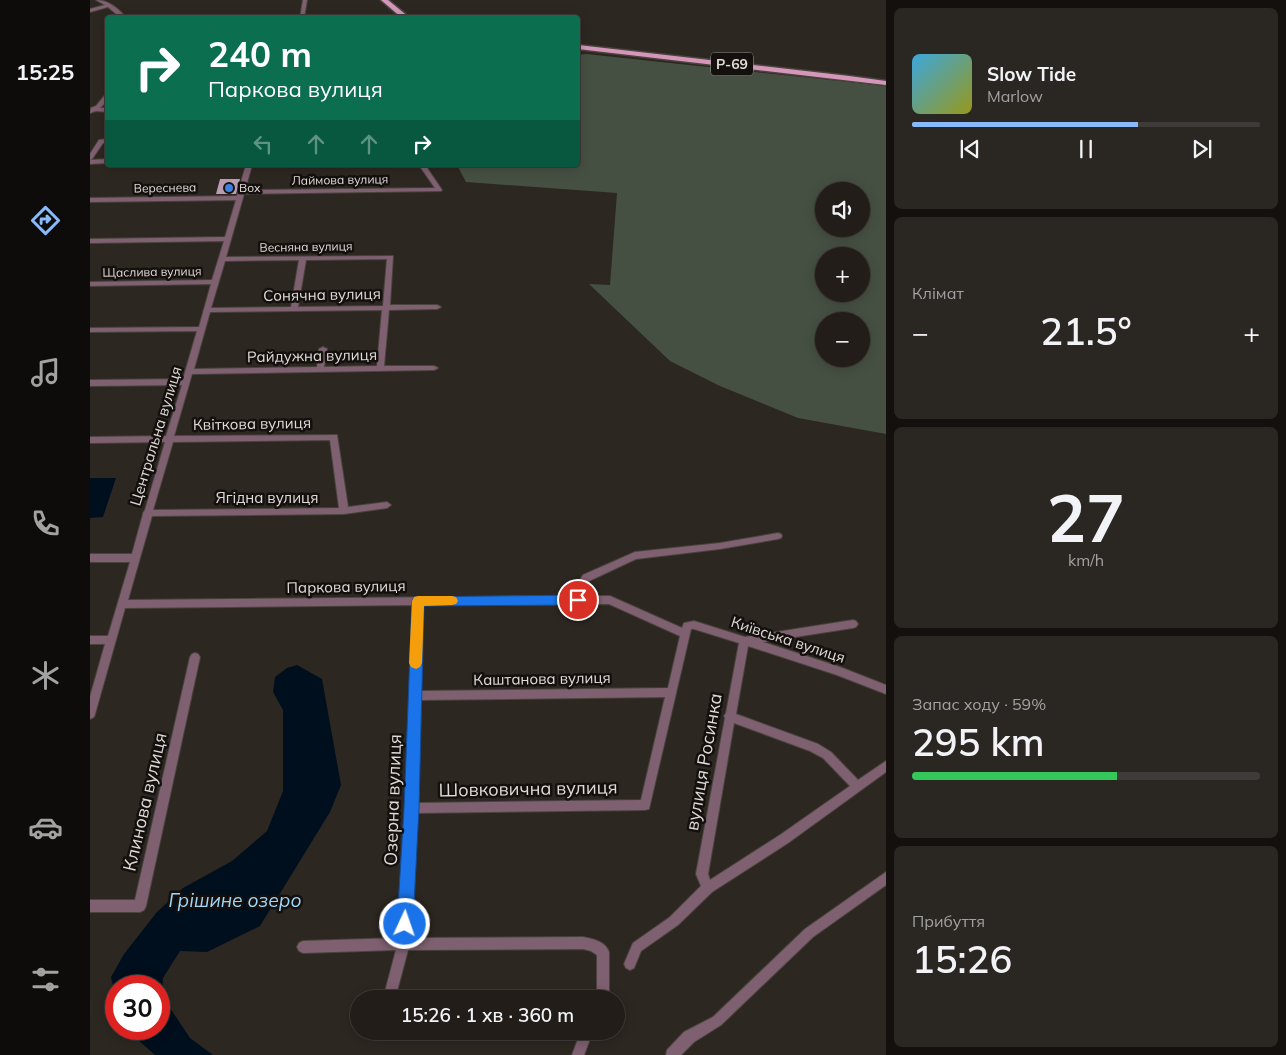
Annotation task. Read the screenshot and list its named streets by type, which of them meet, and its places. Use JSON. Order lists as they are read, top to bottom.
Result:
{
  "streets": {
    "main road": ["Р-69"],
    "street": [
      "Лаймова вулиця",
      "Вереснева",
      "Весняна вулиця",
      "Щаслива вулиця",
      "Сонячна вулиця",
      "Райдужна вулиця",
      "Квіткова вулиця",
      "Центральна вулиця",
      "Ягідна вулиця",
      "Паркова вулиця",
      "Київська вулиця",
      "Каштанова вулиця",
      "вулиця Росинка",
      "Шовковична вулиця",
      "Озерна вулиця",
      "Клинова вулиця"
    ]
  },
  "crossings": [
    ["Лаймова вулиця", "Вереснева"],
    ["Лаймова вулиця", "Центральна вулиця"],
    ["Вереснева", "Центральна вулиця"],
    ["Весняна вулиця", "Сонячна вулиця"],
    ["Весняна вулиця", "Центральна вулиця"],
    ["Щаслива вулиця", "Центральна вулиця"],
    ["Сонячна вулиця", "Центральна вулиця"],
    ["Райдужна вулиця", "Центральна вулиця"],
    ["Квіткова вулиця", "Центральна вулиця"],
    ["Квіткова вулиця", "Ягідна вулиця"],
    ["Центральна вулиця", "Ягідна вулиця"],
    ["Центральна вулиця", "Паркова вулиця"],
    ["Паркова вулиця", "Київська вулиця"],
    ["Паркова вулиця", "Озерна вулиця"],
    ["Київська вулиця", "вулиця Росинка"],
    ["Каштанова вулиця", "Озерна вулиця"],
    ["Шовковична вулиця", "Озерна вулиця"]
  ],
  "water": ["Грішине озеро"],
  "places": ["Box"],
  "page": {
    "tabs": "15:25",
    "turn": ["240 m", "Паркова вулиця"],
    "song": ["Slow Tide", "Marlow"],
    "map_buttons": ["+", "−"],
    "tile": [
      "Клімат",
      ["27", "km/h"],
      ["Запас ходу · 59%", "295 km"],
      ["Прибуття", "15:26"]
    ],
    "heat": ["−", "21.5°", "+"],
    "limit": "30",
    "trip": "15:26 · 1 хв · 360 m"
  }
}
